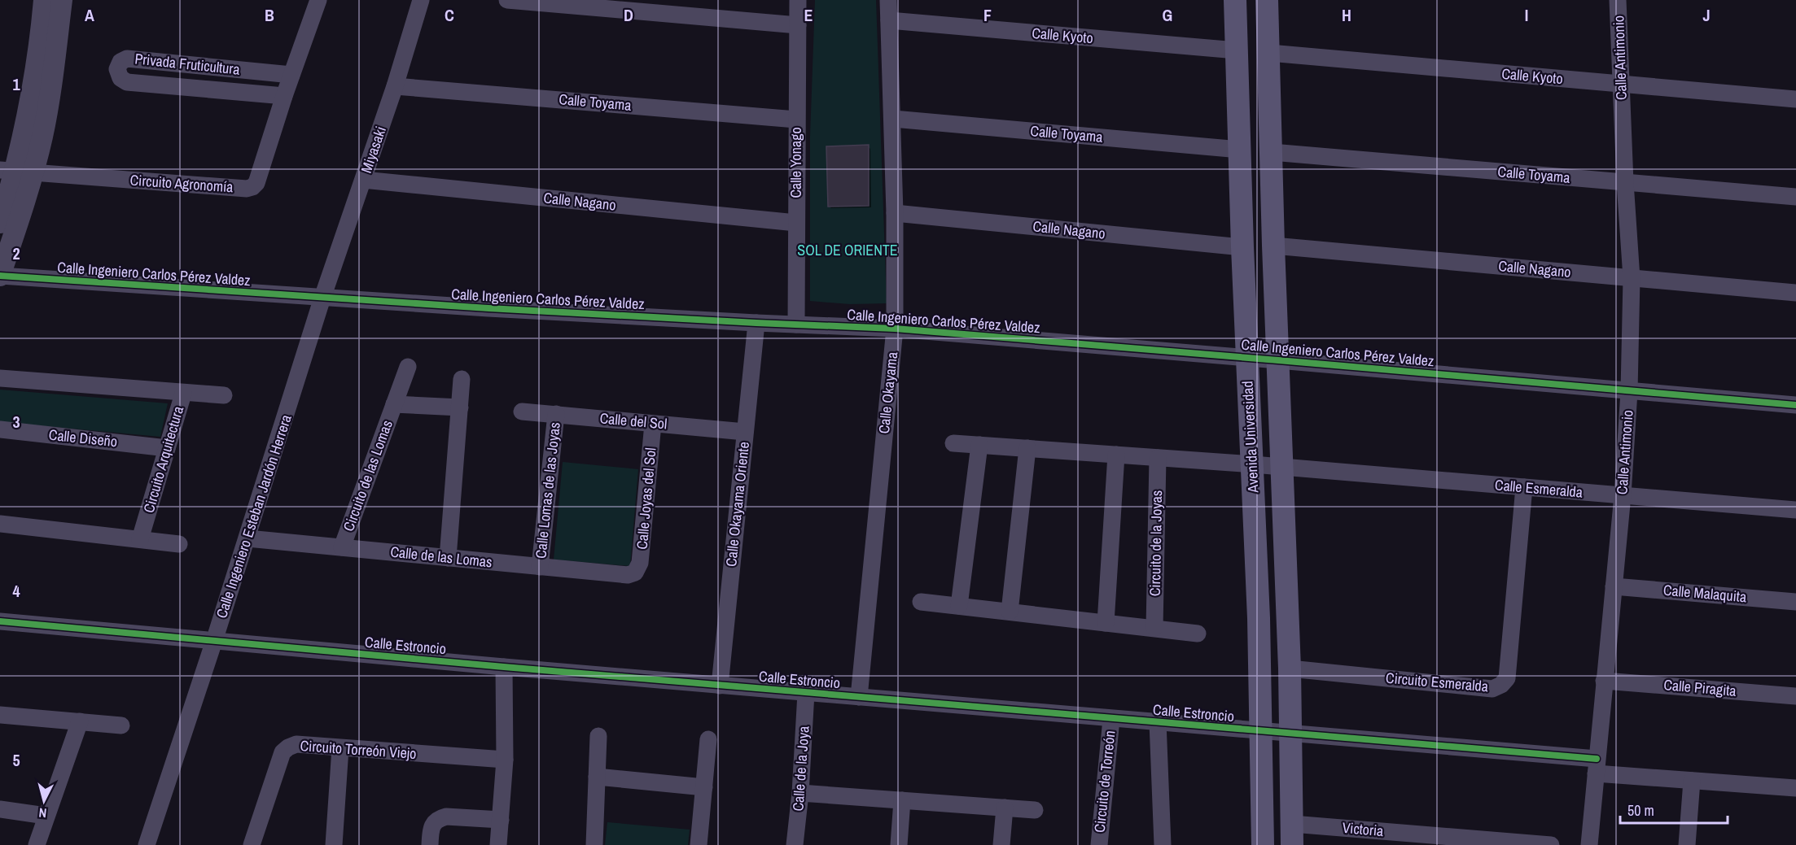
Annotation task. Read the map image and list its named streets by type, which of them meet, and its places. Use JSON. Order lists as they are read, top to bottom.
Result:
{
  "streets": {
    "main road": ["Avenida Universidad"],
    "street": [
      "Calle Kyoto",
      "Calle Antimonio",
      "Privada Fruticultura",
      "Calle Toyama",
      "Miyasaki",
      "Calle Yonago",
      "Circuito Agronomía",
      "Calle Nagano",
      "Calle Ingeniero Carlos Pérez Valdez",
      "Calle Okayama",
      "Calle del Sol",
      "Calle Diseño",
      "Circuito Arquitectura",
      "Circuito de las Lomas",
      "Calle Esmeralda",
      "Calle Lomas de las Joyas",
      "Calle Joyas del Sol",
      "Calle Okayama Oriente",
      "Calle Ingeniero Esteban Jardón Herrera",
      "Circuito de la Joyas",
      "Calle de las Lomas",
      "Calle Malaquita",
      "Calle Estroncio",
      "Circuito Esmeralda",
      "Calle Piragita",
      "Circuito Torreón Viejo",
      "Calle de la Joya",
      "Circuito de Torreón",
      "Victoria"
    ]
  },
  "crossings": [
    ["Calle Kyoto", "Calle Antimonio"],
    ["Calle Kyoto", "Calle Okayama"],
    ["Calle Kyoto", "Avenida Universidad"],
    ["Calle Antimonio", "Calle Toyama"],
    ["Calle Antimonio", "Calle Nagano"],
    ["Calle Antimonio", "Calle Ingeniero Carlos Pérez Valdez"],
    ["Calle Antimonio", "Calle Esmeralda"],
    ["Calle Antimonio", "Calle Malaquita"],
    ["Calle Antimonio", "Calle Estroncio"],
    ["Calle Antimonio", "Calle Piragita"],
    ["Privada Fruticultura", "Circuito Agronomía"],
    ["Calle Toyama", "Miyasaki"],
    ["Calle Toyama", "Calle Yonago"],
    ["Calle Toyama", "Calle Okayama"],
    ["Calle Toyama", "Avenida Universidad"],
    ["Miyasaki", "Calle Nagano"],
    ["Miyasaki", "Calle Ingeniero Carlos Pérez Valdez"],
    ["Miyasaki", "Calle Ingeniero Esteban Jardón Herrera"],
    ["Calle Yonago", "Calle Nagano"],
    ["Calle Yonago", "Calle Ingeniero Carlos Pérez Valdez"],
    ["Calle Nagano", "Calle Okayama"],
    ["Calle Nagano", "Avenida Universidad"],
    ["Calle Ingeniero Carlos Pérez Valdez", "Calle Okayama"],
    ["Calle Ingeniero Carlos Pérez Valdez", "Avenida Universidad"],
    ["Calle Ingeniero Carlos Pérez Valdez", "Calle Okayama Oriente"],
    ["Calle Ingeniero Carlos Pérez Valdez", "Calle Ingeniero Esteban Jardón Herrera"],
    ["Calle Okayama", "Calle Estroncio"],
    ["Calle del Sol", "Calle Lomas de las Joyas"],
    ["Calle del Sol", "Calle Joyas del Sol"],
    ["Calle del Sol", "Calle Okayama Oriente"],
    ["Avenida Universidad", "Calle Esmeralda"],
    ["Avenida Universidad", "Calle Estroncio"],
    ["Avenida Universidad", "Circuito Esmeralda"],
    ["Avenida Universidad", "Victoria"],
    ["Calle Diseño", "Circuito Arquitectura"],
    ["Circuito de las Lomas", "Calle de las Lomas"],
    ["Calle Esmeralda", "Circuito Esmeralda"],
    ["Calle Lomas de las Joyas", "Calle de las Lomas"],
    ["Calle Joyas del Sol", "Calle de las Lomas"],
    ["Calle Okayama Oriente", "Calle Estroncio"],
    ["Calle Ingeniero Esteban Jardón Herrera", "Calle de las Lomas"],
    ["Calle Ingeniero Esteban Jardón Herrera", "Calle Estroncio"],
    ["Calle Estroncio", "Calle de la Joya"],
    ["Calle Estroncio", "Circuito de Torreón"]
  ],
  "parks": ["SOL DE ORIENTE"],
  "scale_bar": "50 m",
  "north": "bottom",
  "grid": {
    "columns": [
      "A",
      "B",
      "C",
      "D",
      "E",
      "F",
      "G",
      "H",
      "I",
      "J"
    ],
    "rows": [
      "1",
      "2",
      "3",
      "4",
      "5"
    ]
  }
}
